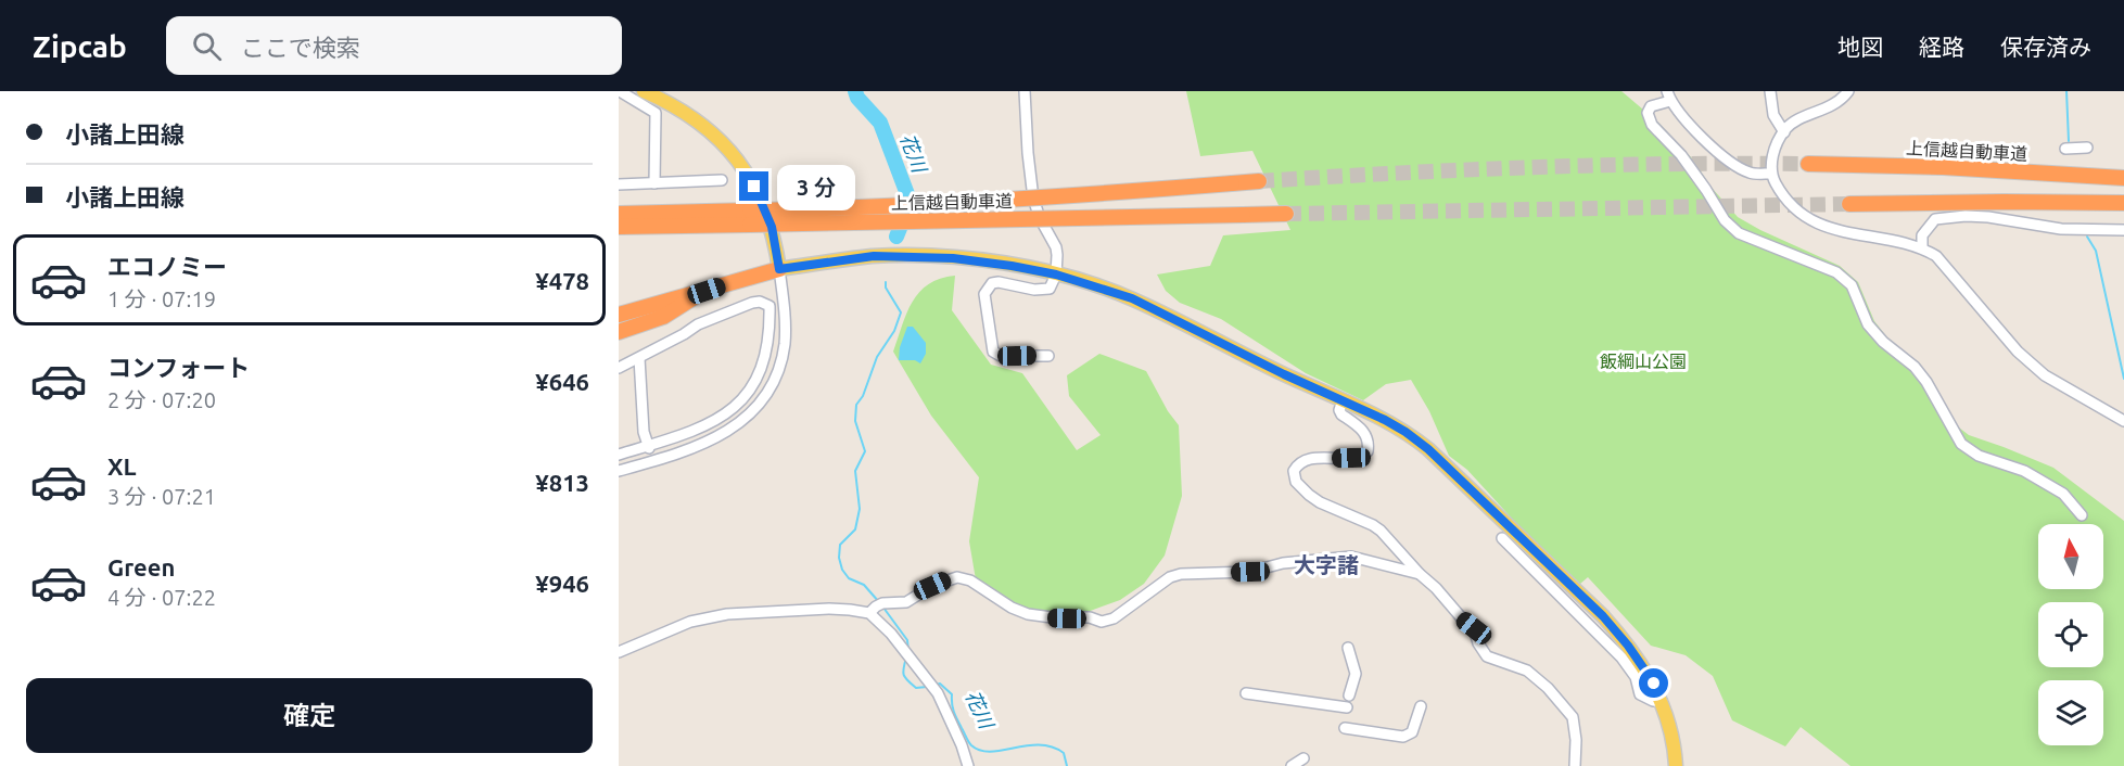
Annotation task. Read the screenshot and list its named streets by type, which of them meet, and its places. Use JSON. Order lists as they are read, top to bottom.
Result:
{
  "streets": {
    "highway": ["上信越自動車道"]
  },
  "districts": ["大字諸"],
  "water": ["花川"],
  "parks": ["飯綱山公園"],
  "north": "top",
  "page": {
    "header": "Zipcab",
    "search": "ここで検索",
    "nav": ["地図", "経路", "保存済み"],
    "banner": ["小諸上田線", "小諸上田線"],
    "bubble": "3 分",
    "list": [
      {
        "name": "エコノミー",
        "note": "1 分 · 07:19",
        "value": "¥478"
      },
      {
        "name": "コンフォート",
        "note": "2 分 · 07:20",
        "value": "¥646"
      },
      {
        "name": "XL",
        "note": "3 分 · 07:21",
        "value": "¥813"
      },
      {
        "name": "Green",
        "note": "4 分 · 07:22",
        "value": "¥946"
      }
    ],
    "buttons": "確定"
  }
}
